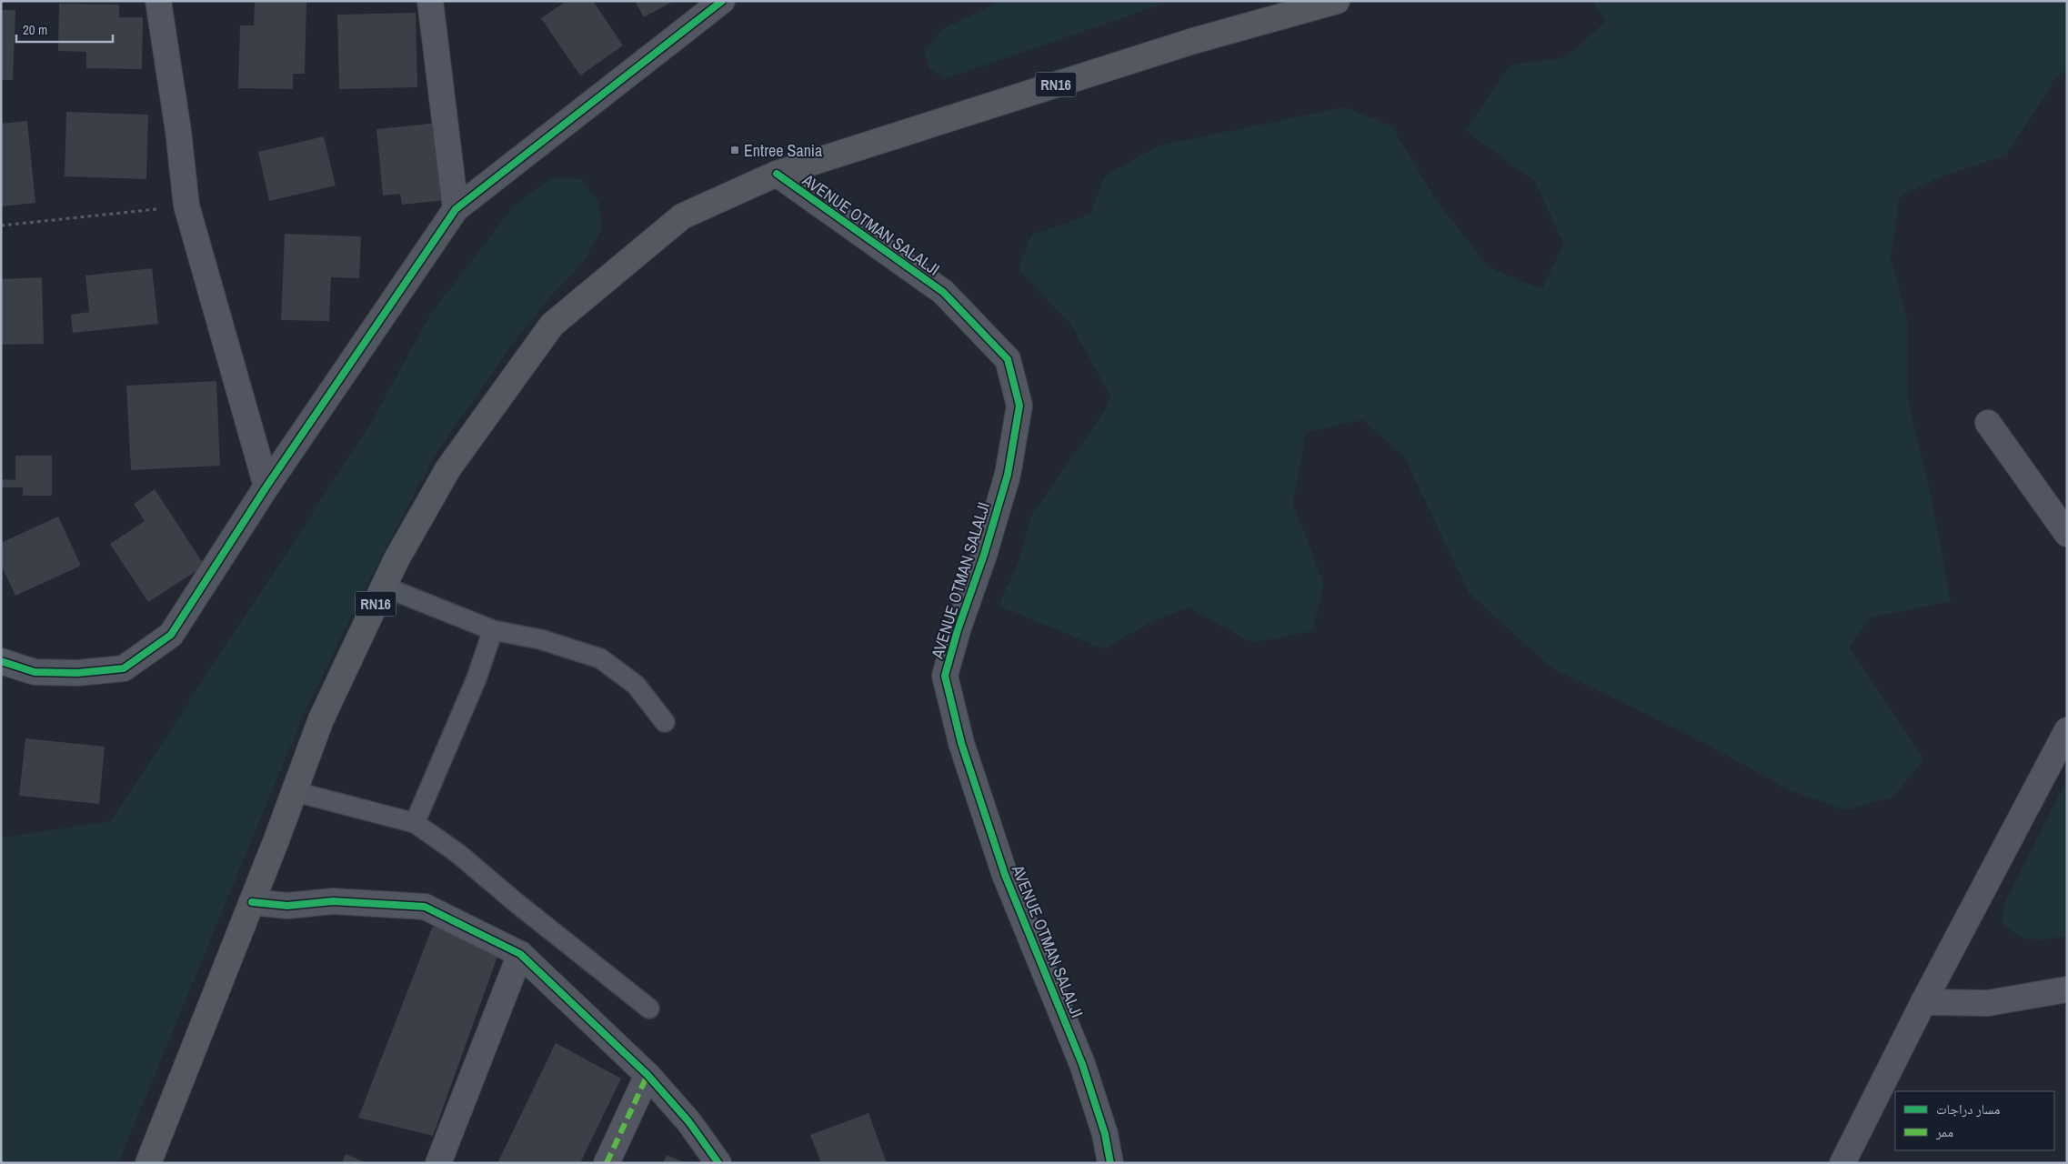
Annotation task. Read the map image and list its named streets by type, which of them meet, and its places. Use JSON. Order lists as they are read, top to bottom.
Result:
{
  "streets": {
    "main road": ["RN16"],
    "street": ["AVENUE OTMAN SALALJI"]
  },
  "crossings": [
    ["RN16", "AVENUE OTMAN SALALJI"]
  ],
  "places": {
    "transit": ["Entree Sania"]
  },
  "legend": ["مسار دراجات", "ممر"],
  "scale_bar": "20 m"
}
